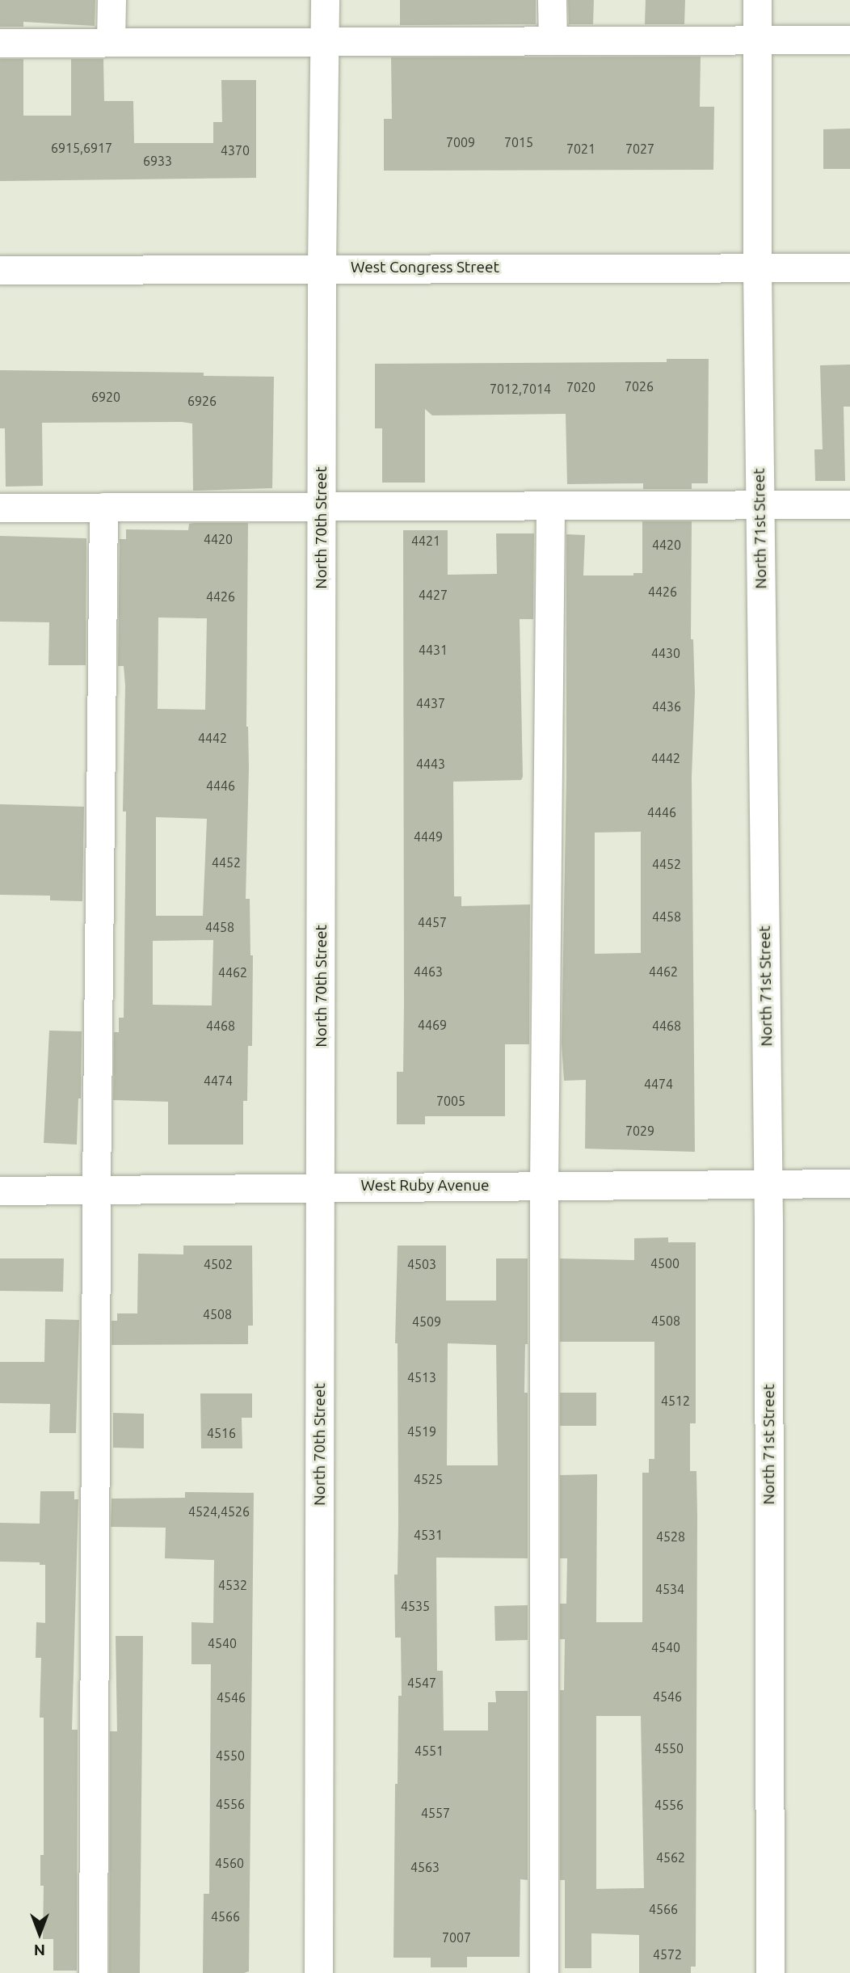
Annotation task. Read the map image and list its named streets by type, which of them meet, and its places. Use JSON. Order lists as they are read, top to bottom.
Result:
{
  "streets": {
    "street": [
      "West Congress Street",
      "North 70th Street",
      "North 71st Street",
      "West Ruby Avenue"
    ]
  },
  "crossings": [
    ["West Congress Street", "North 70th Street"],
    ["West Congress Street", "North 71st Street"],
    ["North 70th Street", "West Ruby Avenue"],
    ["North 71st Street", "West Ruby Avenue"]
  ],
  "house_numbers": [
    "7009",
    "7015",
    "6915,6917",
    "7021",
    "7027",
    "4370",
    "6933",
    "7026",
    "7020",
    "7012,7014",
    "6920",
    "6926",
    "4420",
    "4421",
    "4420",
    "4426",
    "4427",
    "4426",
    "4431",
    "4430",
    "4437",
    "4436",
    "4442",
    "4442",
    "4443",
    "4446",
    "4446",
    "4449",
    "4452",
    "4452",
    "4458",
    "4457",
    "4458",
    "4463",
    "4462",
    "4462",
    "4469",
    "4468",
    "4468",
    "4474",
    "4474",
    "7005",
    "7029",
    "4500",
    "4502",
    "4503",
    "4508",
    "4508",
    "4509",
    "4513",
    "4512",
    "4519",
    "4516",
    "4525",
    "4524,4526",
    "4531",
    "4528",
    "4532",
    "4534",
    "4535",
    "4540",
    "4540",
    "4547",
    "4546",
    "4546",
    "4550",
    "4551",
    "4550",
    "4556",
    "4556",
    "4557",
    "4562",
    "4560",
    "4563",
    "4566",
    "4566",
    "7007",
    "4572"
  ],
  "north": "bottom"
}
